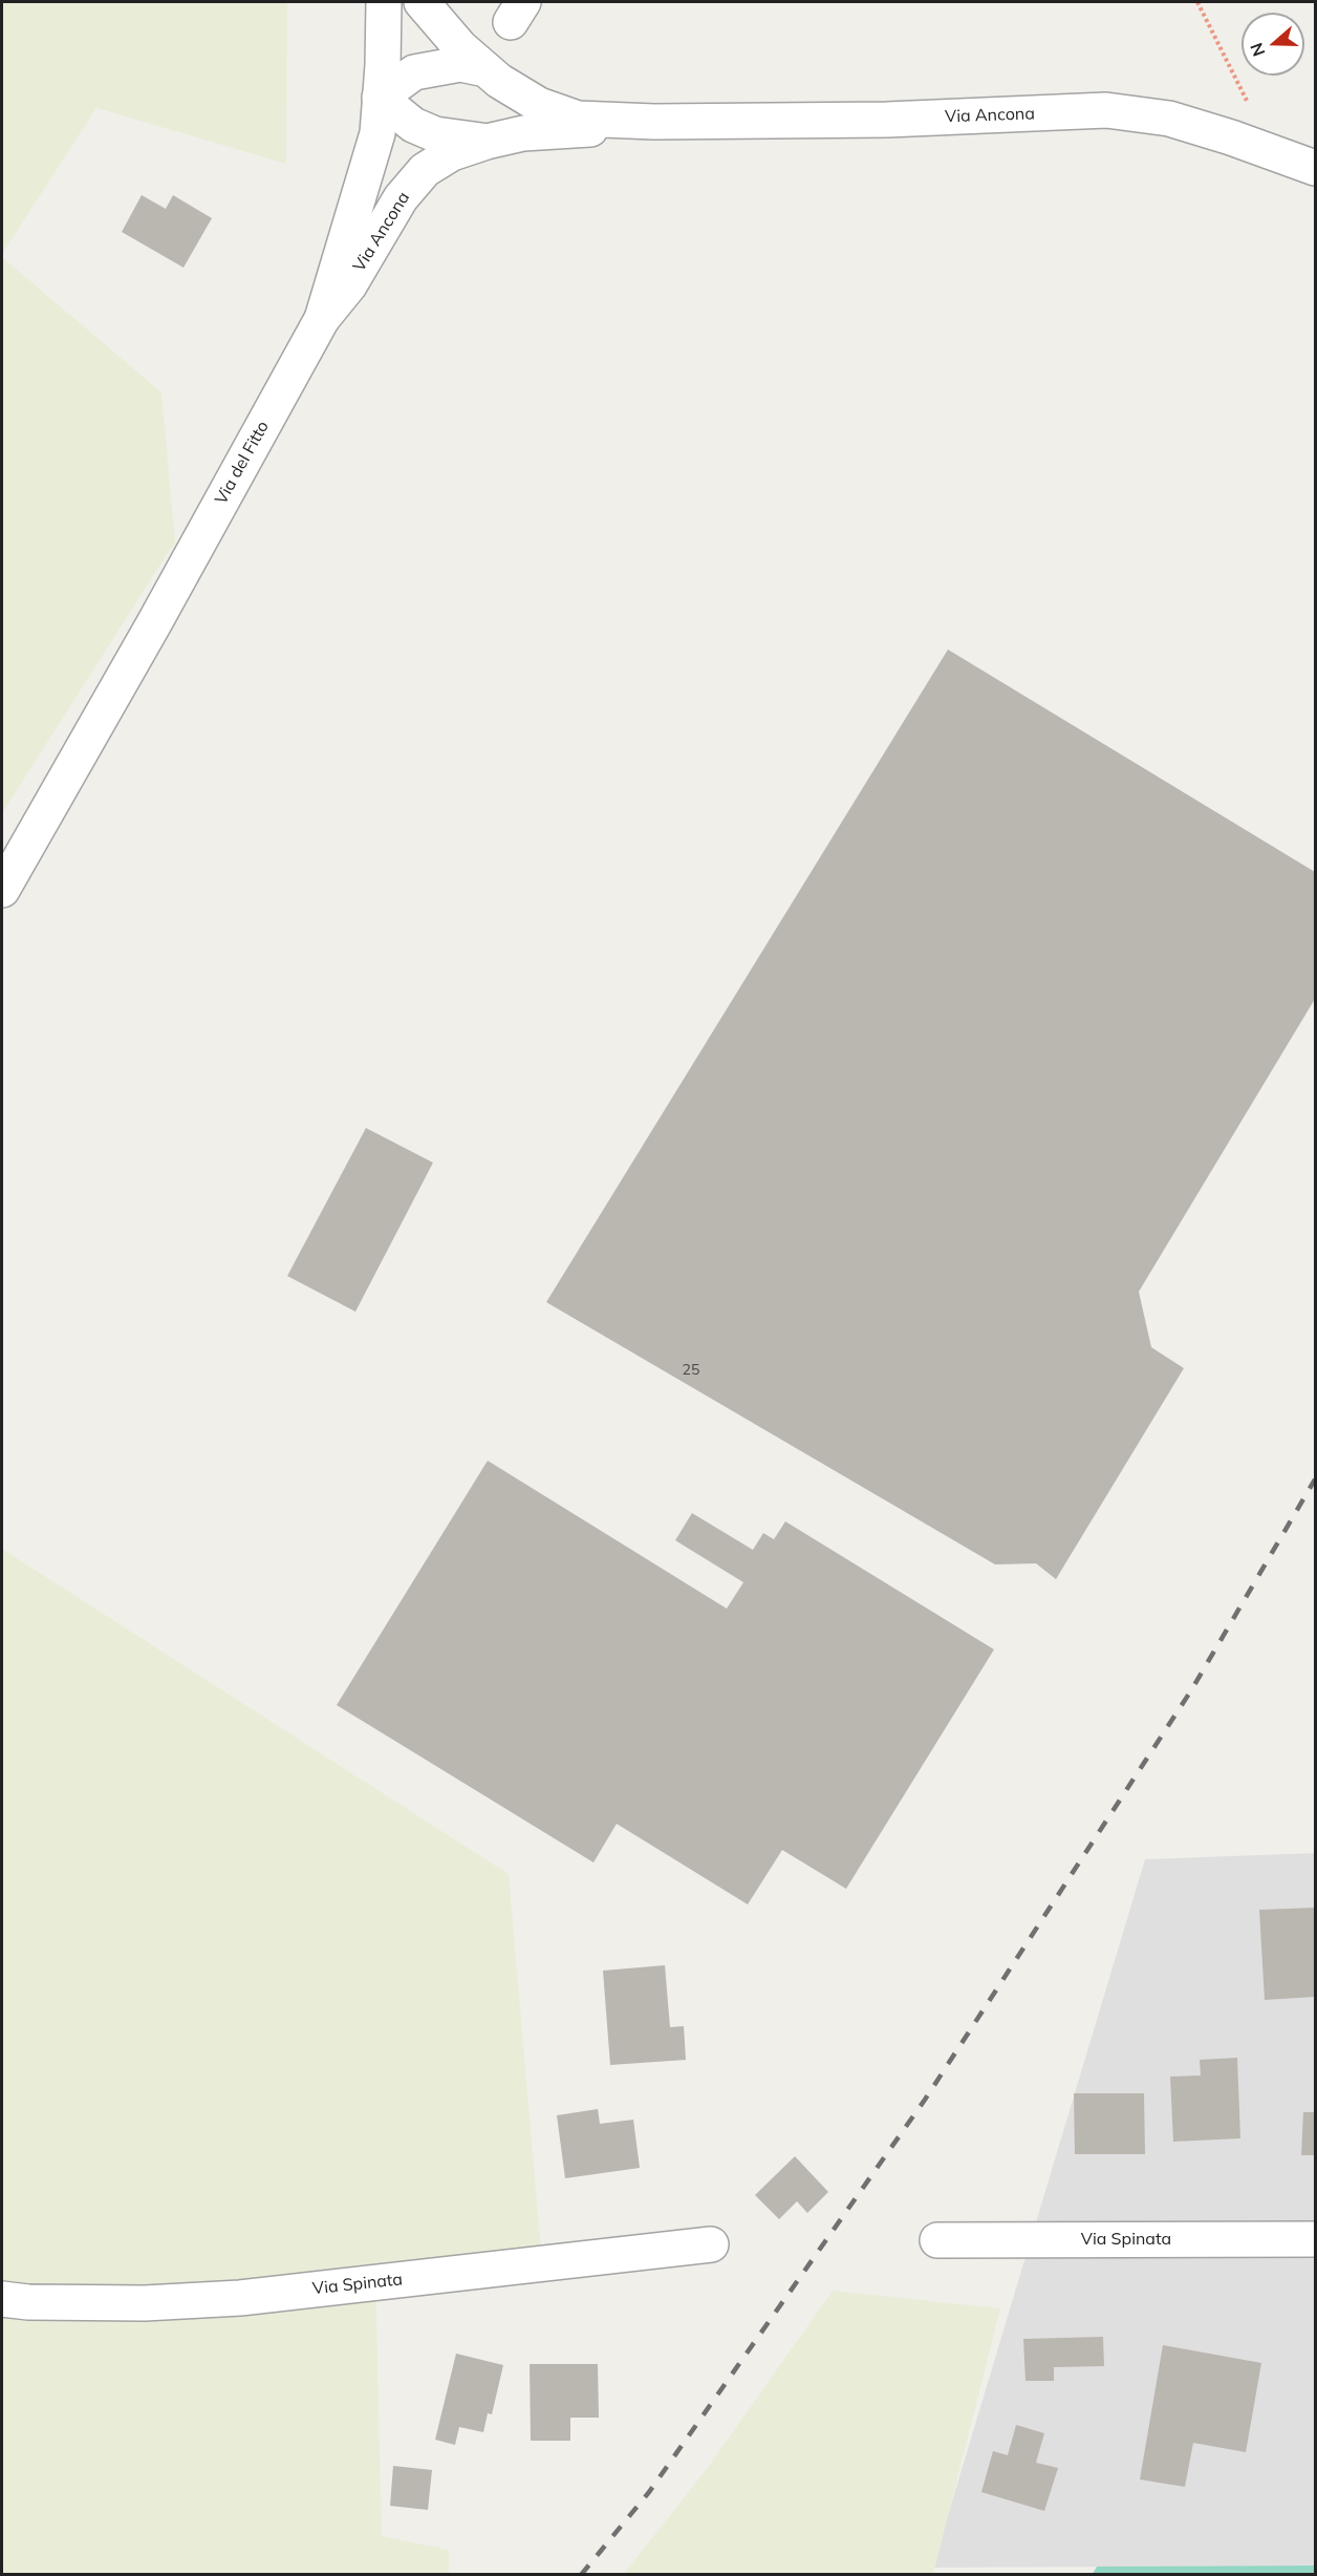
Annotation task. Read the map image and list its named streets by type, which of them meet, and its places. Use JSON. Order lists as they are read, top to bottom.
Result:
{
  "streets": {
    "street": ["Via Ancona", "Via del Fitto", "Via Spinata"]
  },
  "crossings": [
    ["Via Ancona", "Via del Fitto"]
  ],
  "house_numbers": ["25"],
  "north": "left"
}
